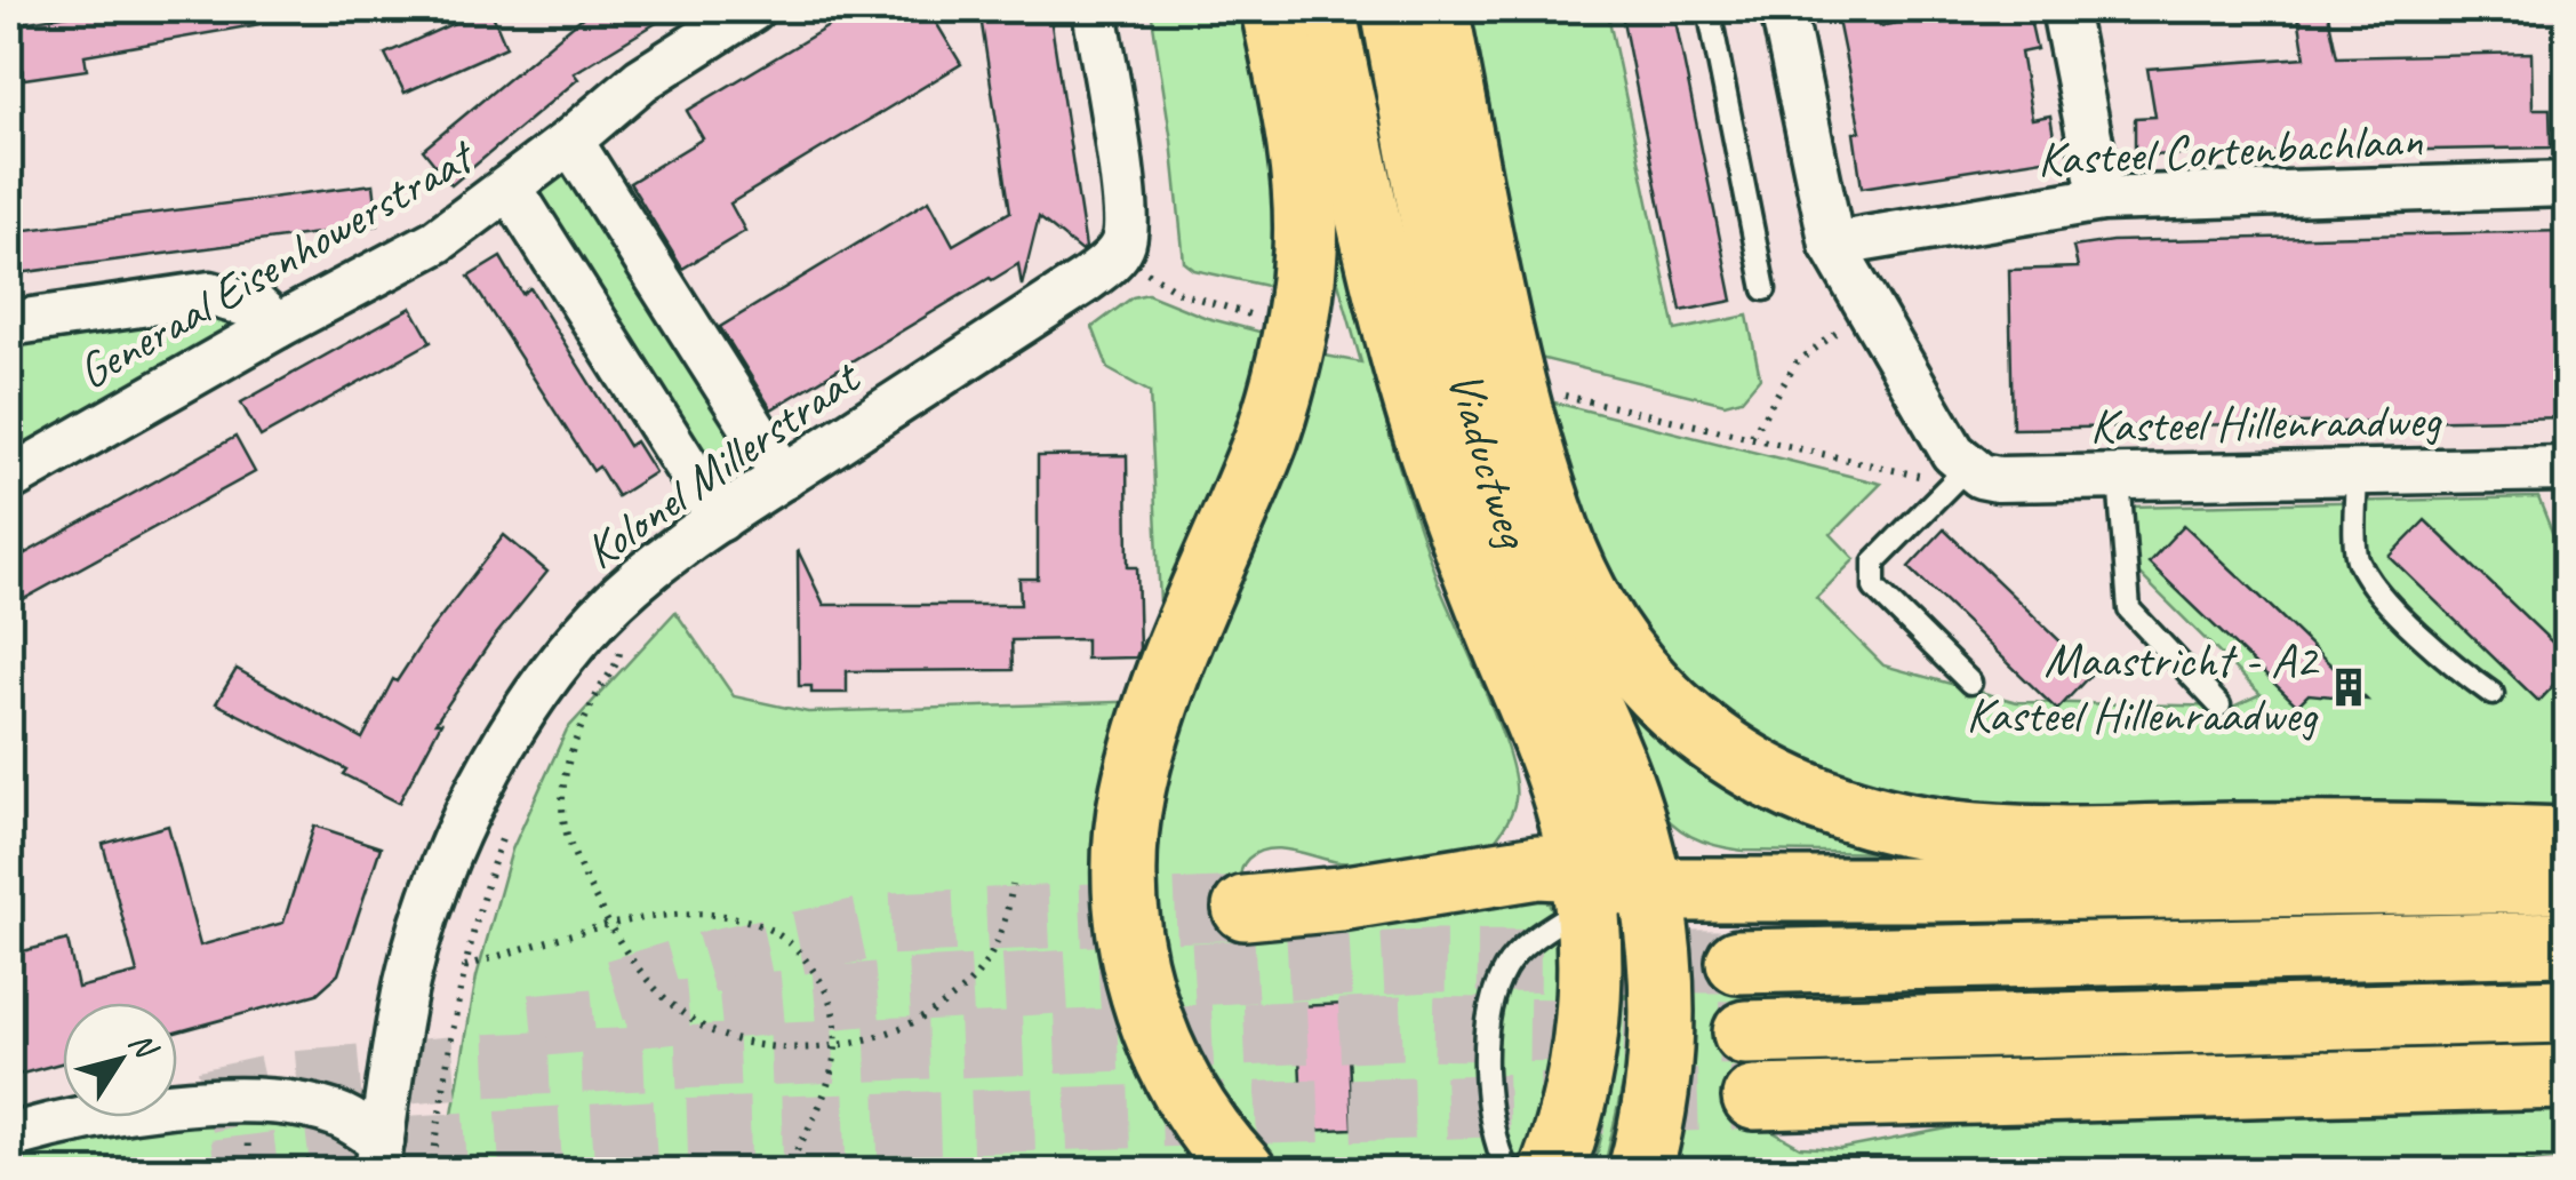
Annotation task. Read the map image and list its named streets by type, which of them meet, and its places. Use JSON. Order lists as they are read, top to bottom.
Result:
{
  "streets": {
    "main road": ["Viaductweg"],
    "street": [
      "Kasteel Cortenbachlaan",
      "Generaal Eisenhowerstraat",
      "Kasteel Hillenraadweg",
      "Kolonel Millerstraat"
    ]
  },
  "places": {
    "building": ["Maastricht - A2 Kasteel Hillenraadweg"]
  },
  "north": "top right"
}
